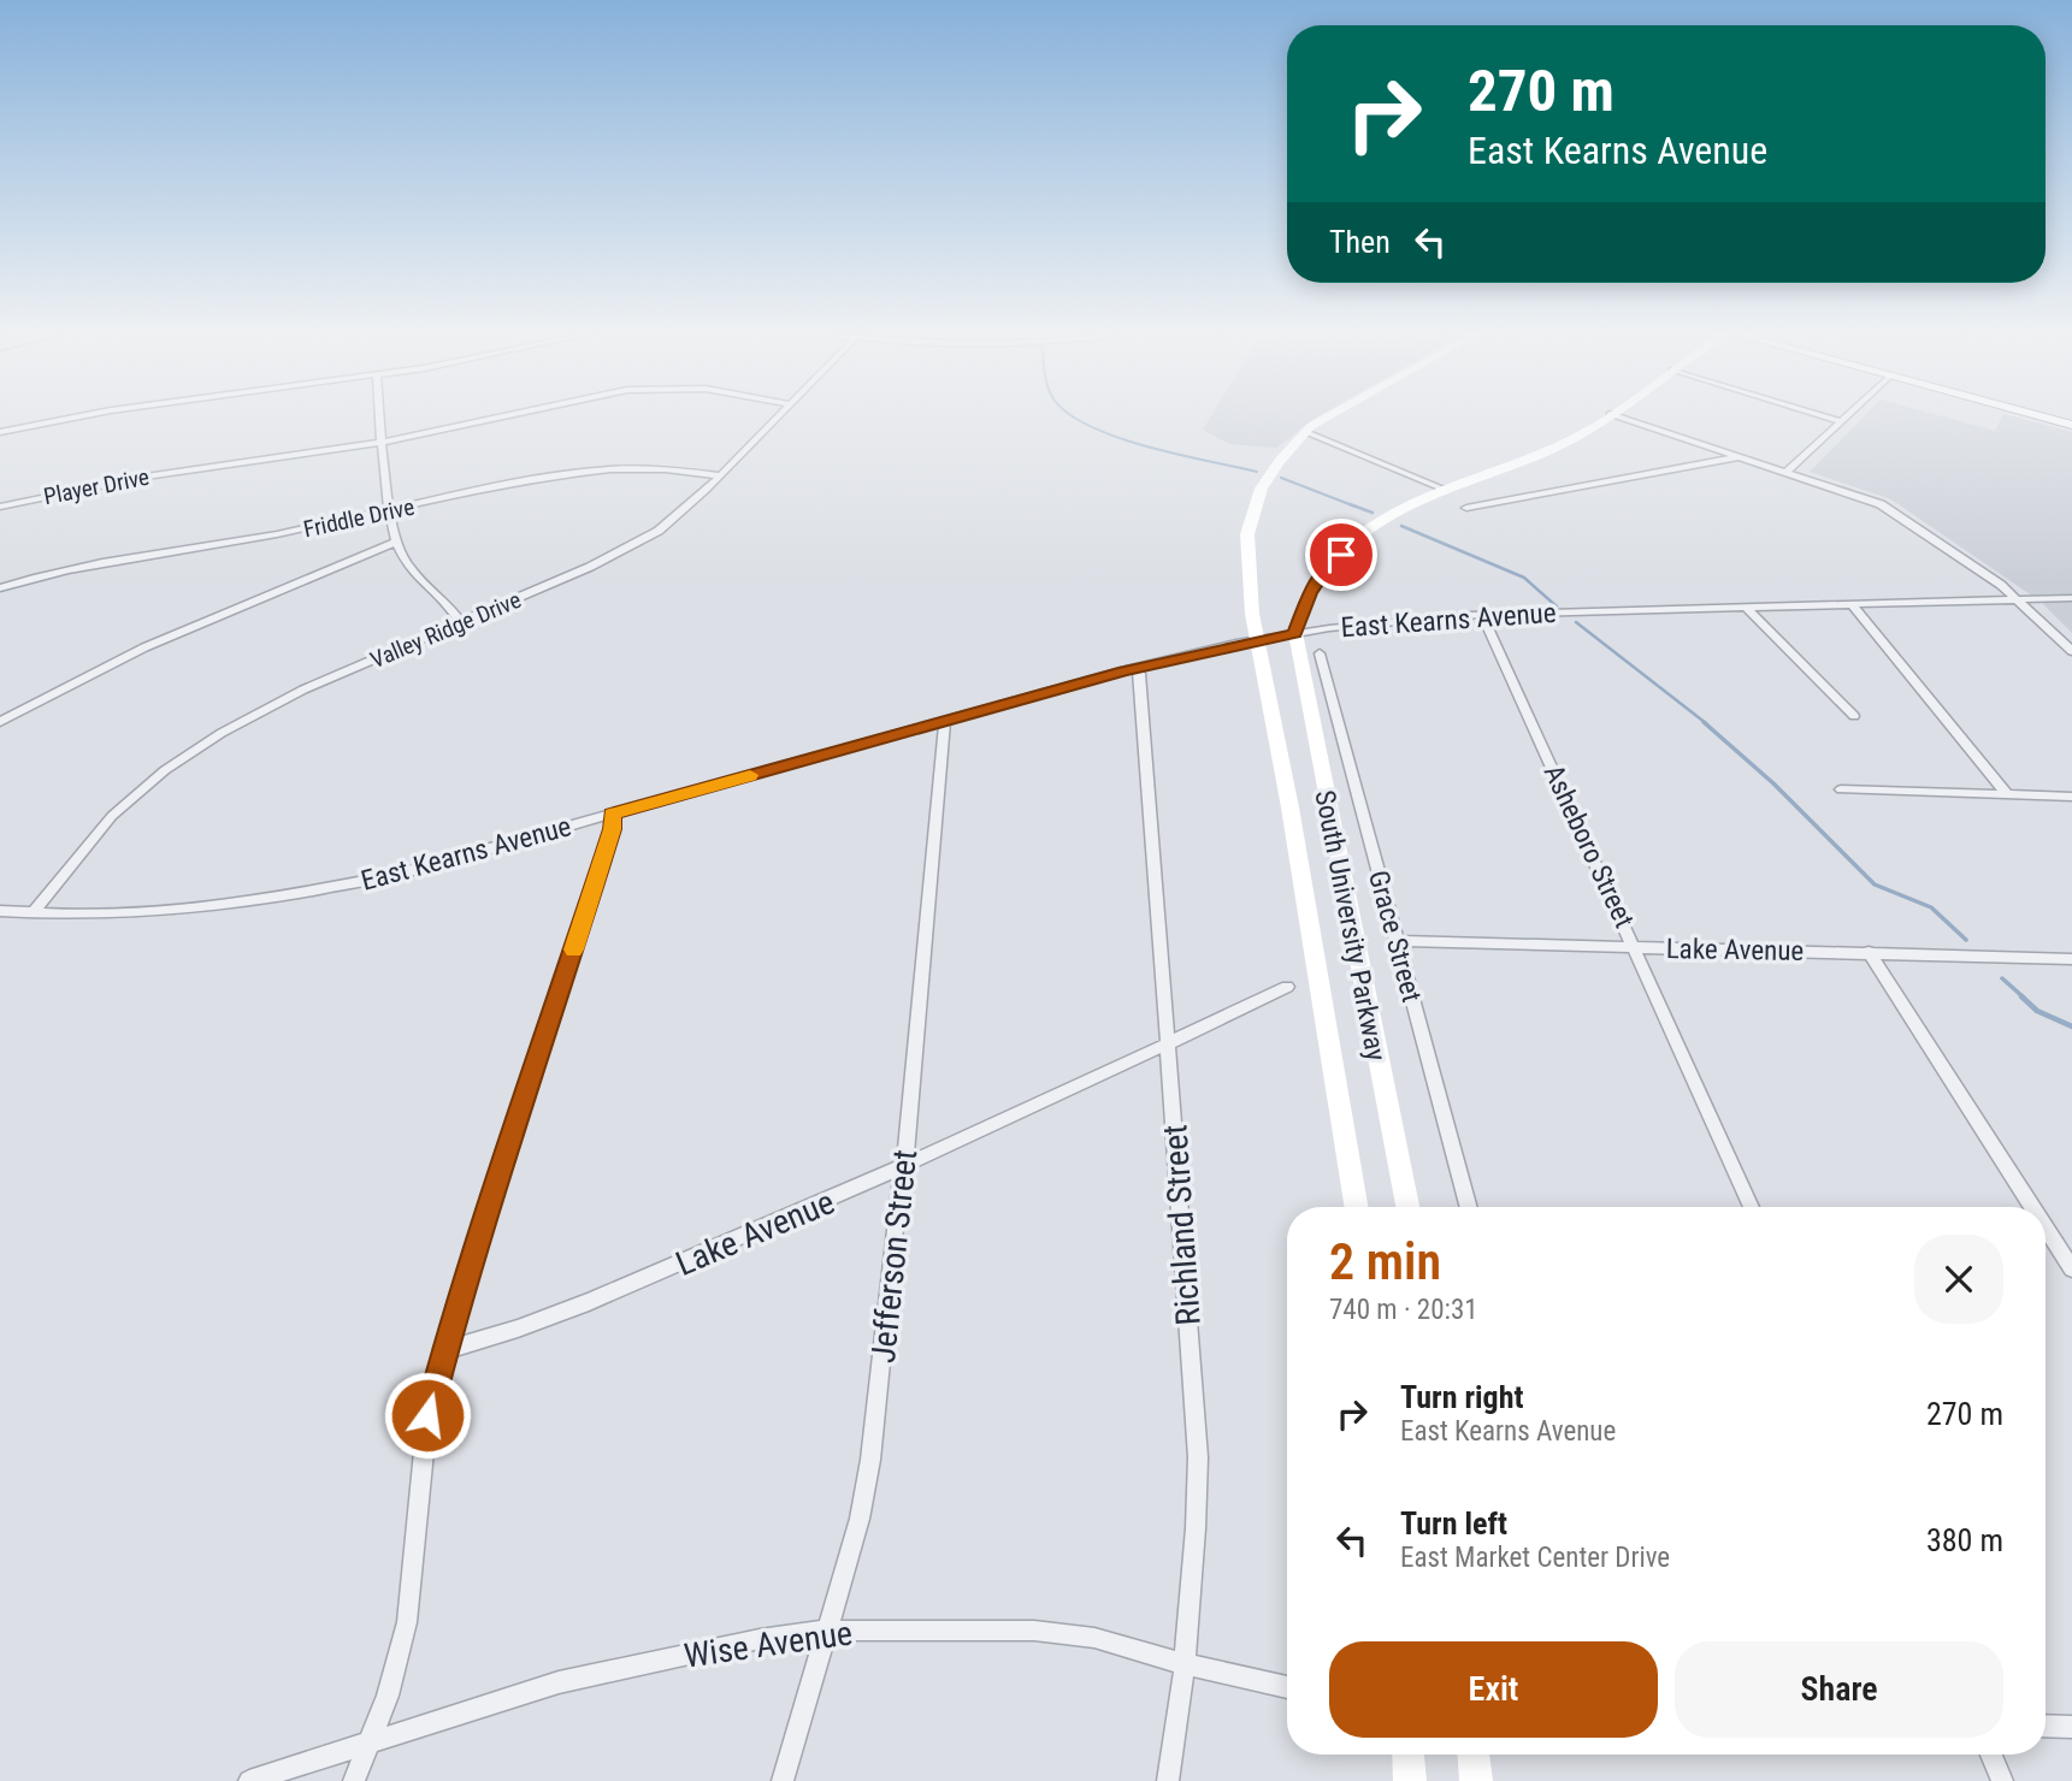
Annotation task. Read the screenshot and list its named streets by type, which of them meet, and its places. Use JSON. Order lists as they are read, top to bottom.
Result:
{
  "streets": {
    "main road": ["South University Parkway"],
    "street": [
      "Player Drive",
      "Friddle Drive",
      "East Kearns Avenue",
      "Valley Ridge Drive",
      "Asheboro Street",
      "Grace Street",
      "Lake Avenue",
      "Richland Street",
      "Jefferson Street",
      "Wise Avenue"
    ]
  },
  "crossings": [
    ["Friddle Drive", "Valley Ridge Drive"],
    ["East Kearns Avenue", "Valley Ridge Drive"],
    ["East Kearns Avenue", "Asheboro Street"],
    ["East Kearns Avenue", "South University Parkway"],
    ["East Kearns Avenue", "Richland Street"],
    ["East Kearns Avenue", "Jefferson Street"],
    ["Asheboro Street", "Lake Avenue"],
    ["Grace Street", "Lake Avenue"],
    ["Lake Avenue", "Richland Street"],
    ["Lake Avenue", "Jefferson Street"],
    ["Richland Street", "Wise Avenue"],
    ["Jefferson Street", "Wise Avenue"]
  ],
  "page": {
    "turn": ["270 m", "East Kearns Avenue"],
    "then": "Then",
    "heading": ["2 min", "740 m · 20:31"],
    "list": [
      {
        "name": "Turn right",
        "note": "East Kearns Avenue",
        "value": "270 m"
      },
      {
        "name": "Turn left",
        "note": "East Market Center Drive",
        "value": "380 m"
      }
    ],
    "buttons": ["Exit", "Share"]
  }
}
